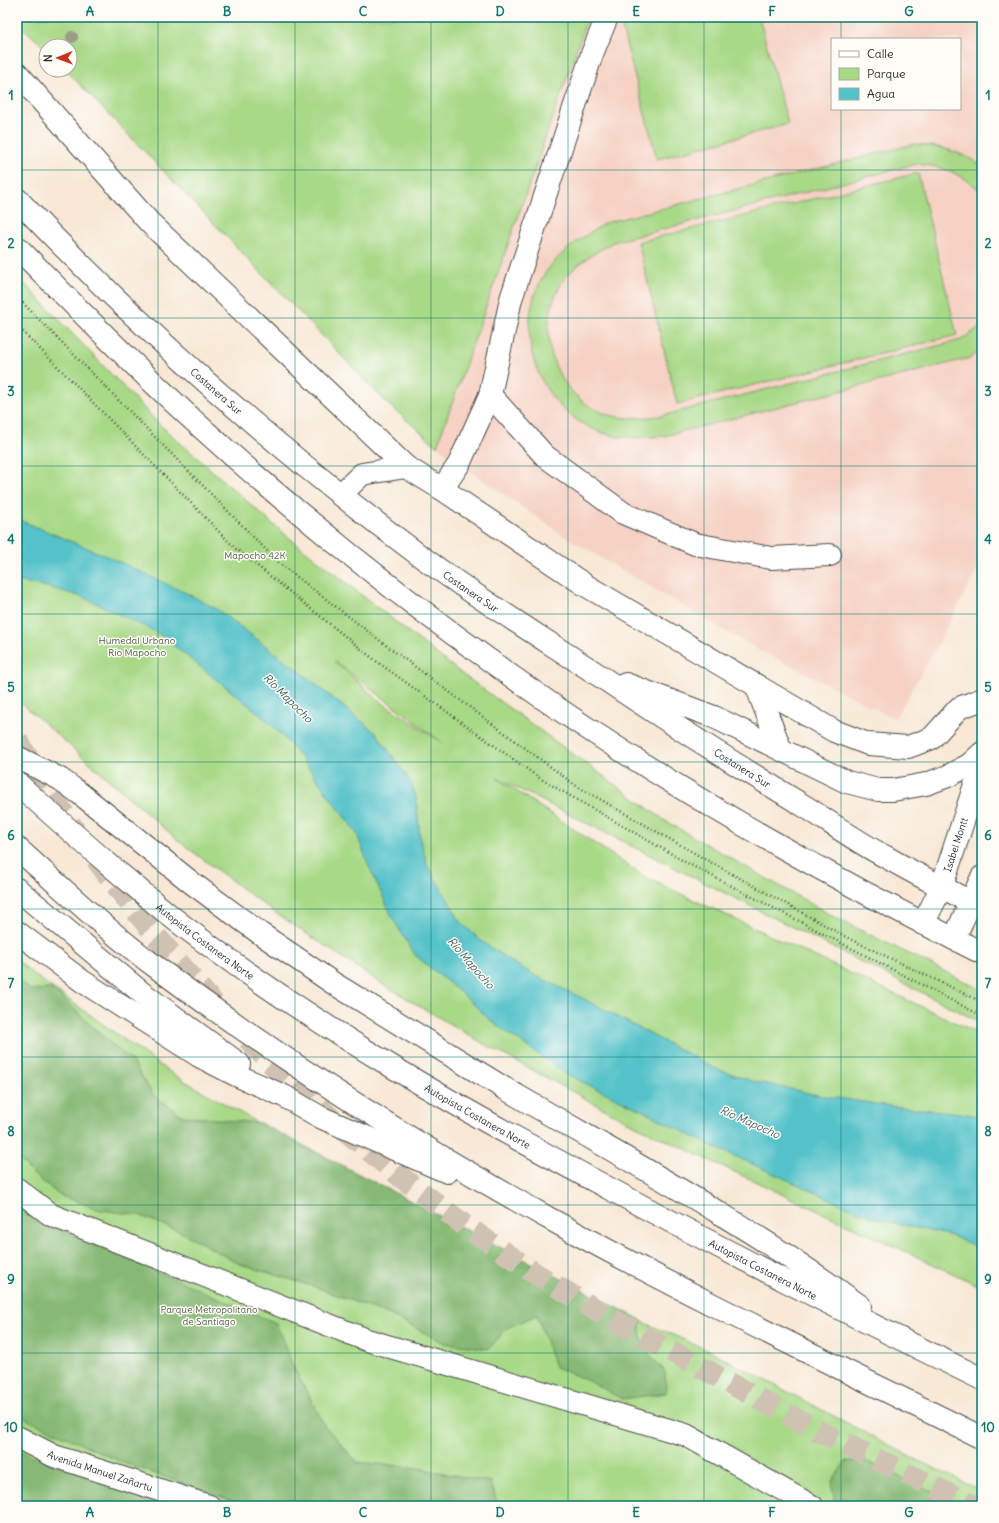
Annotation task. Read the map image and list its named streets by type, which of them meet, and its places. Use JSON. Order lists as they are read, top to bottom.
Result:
{
  "streets": {
    "main road": [
      "Costanera Sur",
      "Isabel Montt",
      "Autopista Costanera Norte",
      "Avenida Manuel Zañartu"
    ]
  },
  "crossings": [
    ["Costanera Sur", "Isabel Montt"]
  ],
  "water": ["Río Mapocho"],
  "parks": ["Mapocho 42K", "Humedal Urbano Río Mapocho", "Parque Metropolitano de Santiago"],
  "legend": ["Calle", "Parque", "Agua"],
  "north": "left",
  "grid": {
    "columns": [
      "A",
      "B",
      "C",
      "D",
      "E",
      "F",
      "G"
    ],
    "rows": [
      "1",
      "2",
      "3",
      "4",
      "5",
      "6",
      "7",
      "8",
      "9",
      "10"
    ]
  }
}
